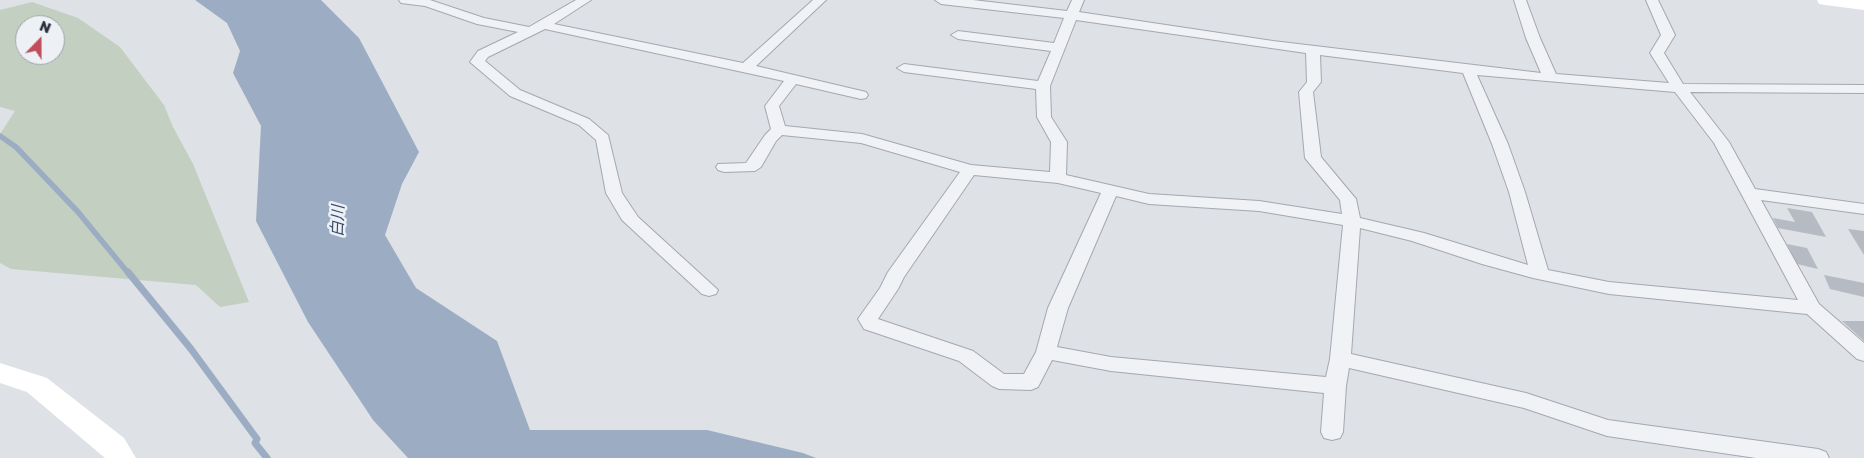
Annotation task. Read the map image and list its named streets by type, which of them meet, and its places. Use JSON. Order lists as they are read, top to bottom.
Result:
{
  "water": ["白川"],
  "north": "top"
}
